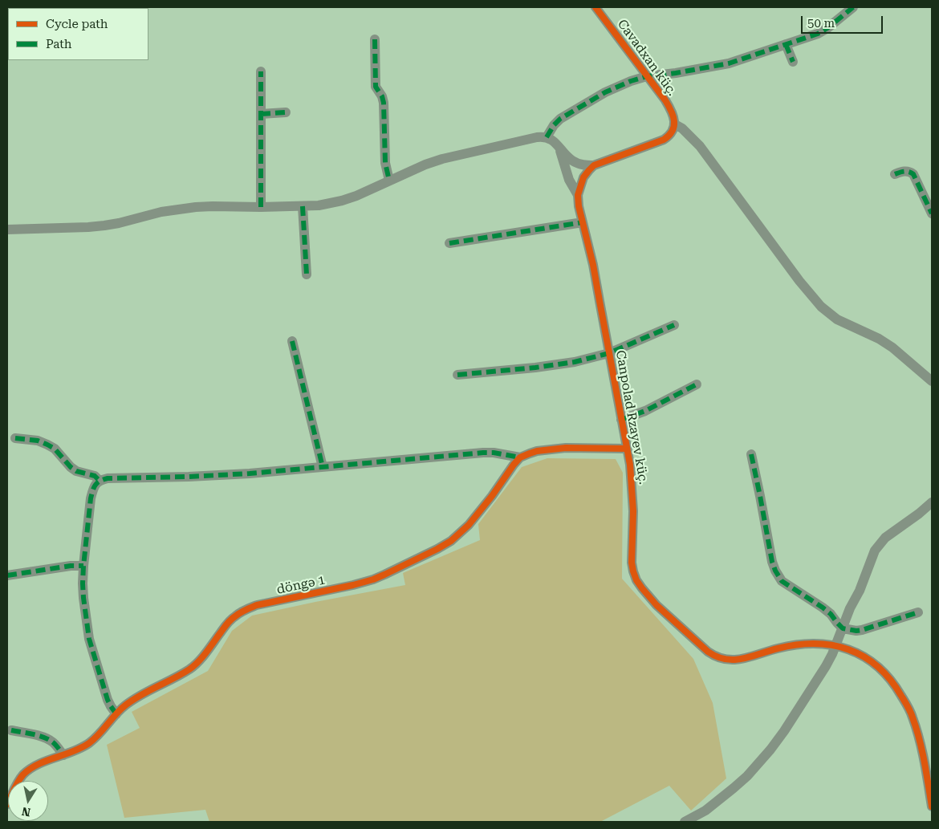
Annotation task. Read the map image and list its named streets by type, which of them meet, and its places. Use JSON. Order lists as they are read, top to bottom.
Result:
{
  "streets": {
    "street": ["Cavadxan küç.", "Canpolad Rzayev küç.", "döngə 1"]
  },
  "legend": ["Cycle path", "Path"],
  "scale_bar": "50 m",
  "north": "bottom"
}
